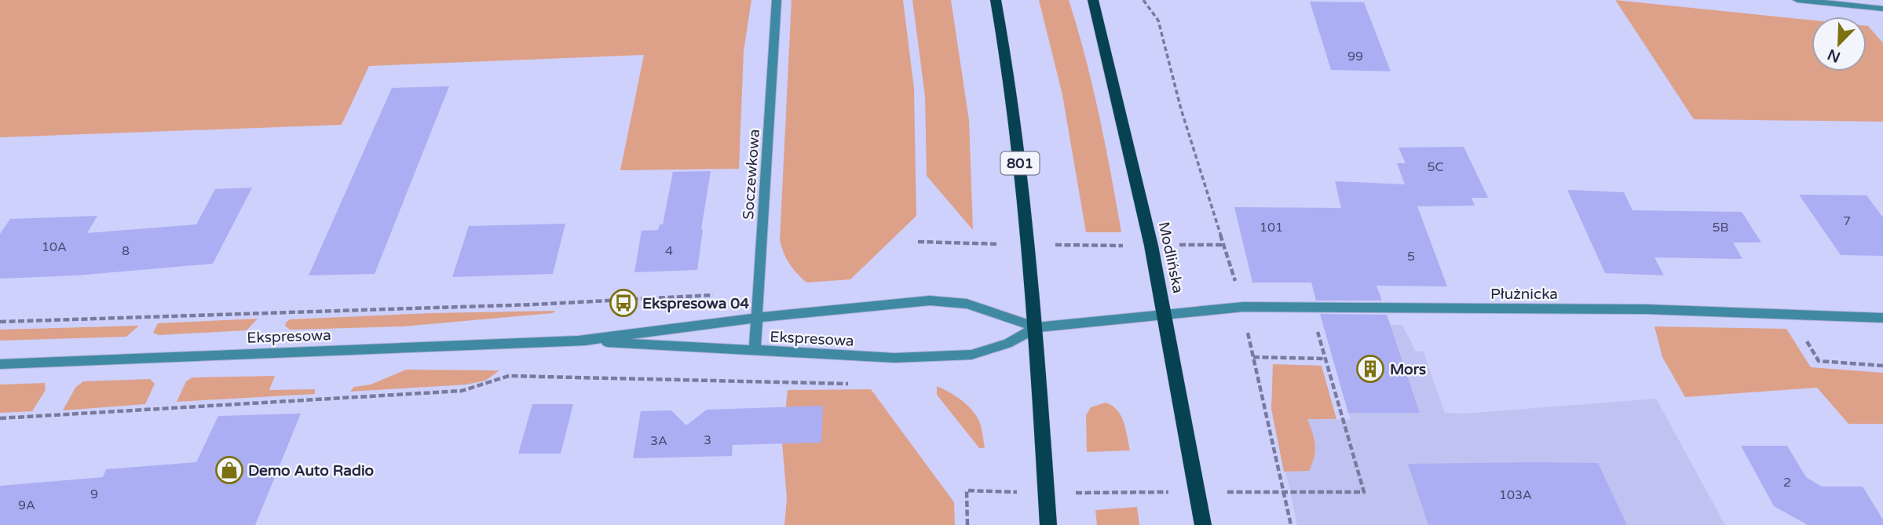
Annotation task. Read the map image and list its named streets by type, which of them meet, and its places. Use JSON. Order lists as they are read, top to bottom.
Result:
{
  "streets": {
    "main road": ["801", "Modlińska"],
    "street": ["Soczewkowa", "Płużnicka", "Ekspresowa"]
  },
  "crossings": [
    ["801", "Ekspresowa"],
    ["Soczewkowa", "Ekspresowa"],
    ["Modlińska", "Płużnicka"],
    ["Modlińska", "Ekspresowa"],
    ["Płużnicka", "Ekspresowa"]
  ],
  "places": {
    "bus stop": ["Ekspresowa 04"],
    "building": ["Mors"],
    "shop": ["Demo Auto Radio"]
  },
  "house_numbers": [
    "99",
    "5C",
    "7",
    "101",
    "5B",
    "10A",
    "8",
    "4",
    "5",
    "3",
    "3A",
    "2",
    "9",
    "103A",
    "9A"
  ],
  "north": "bottom left"
}
